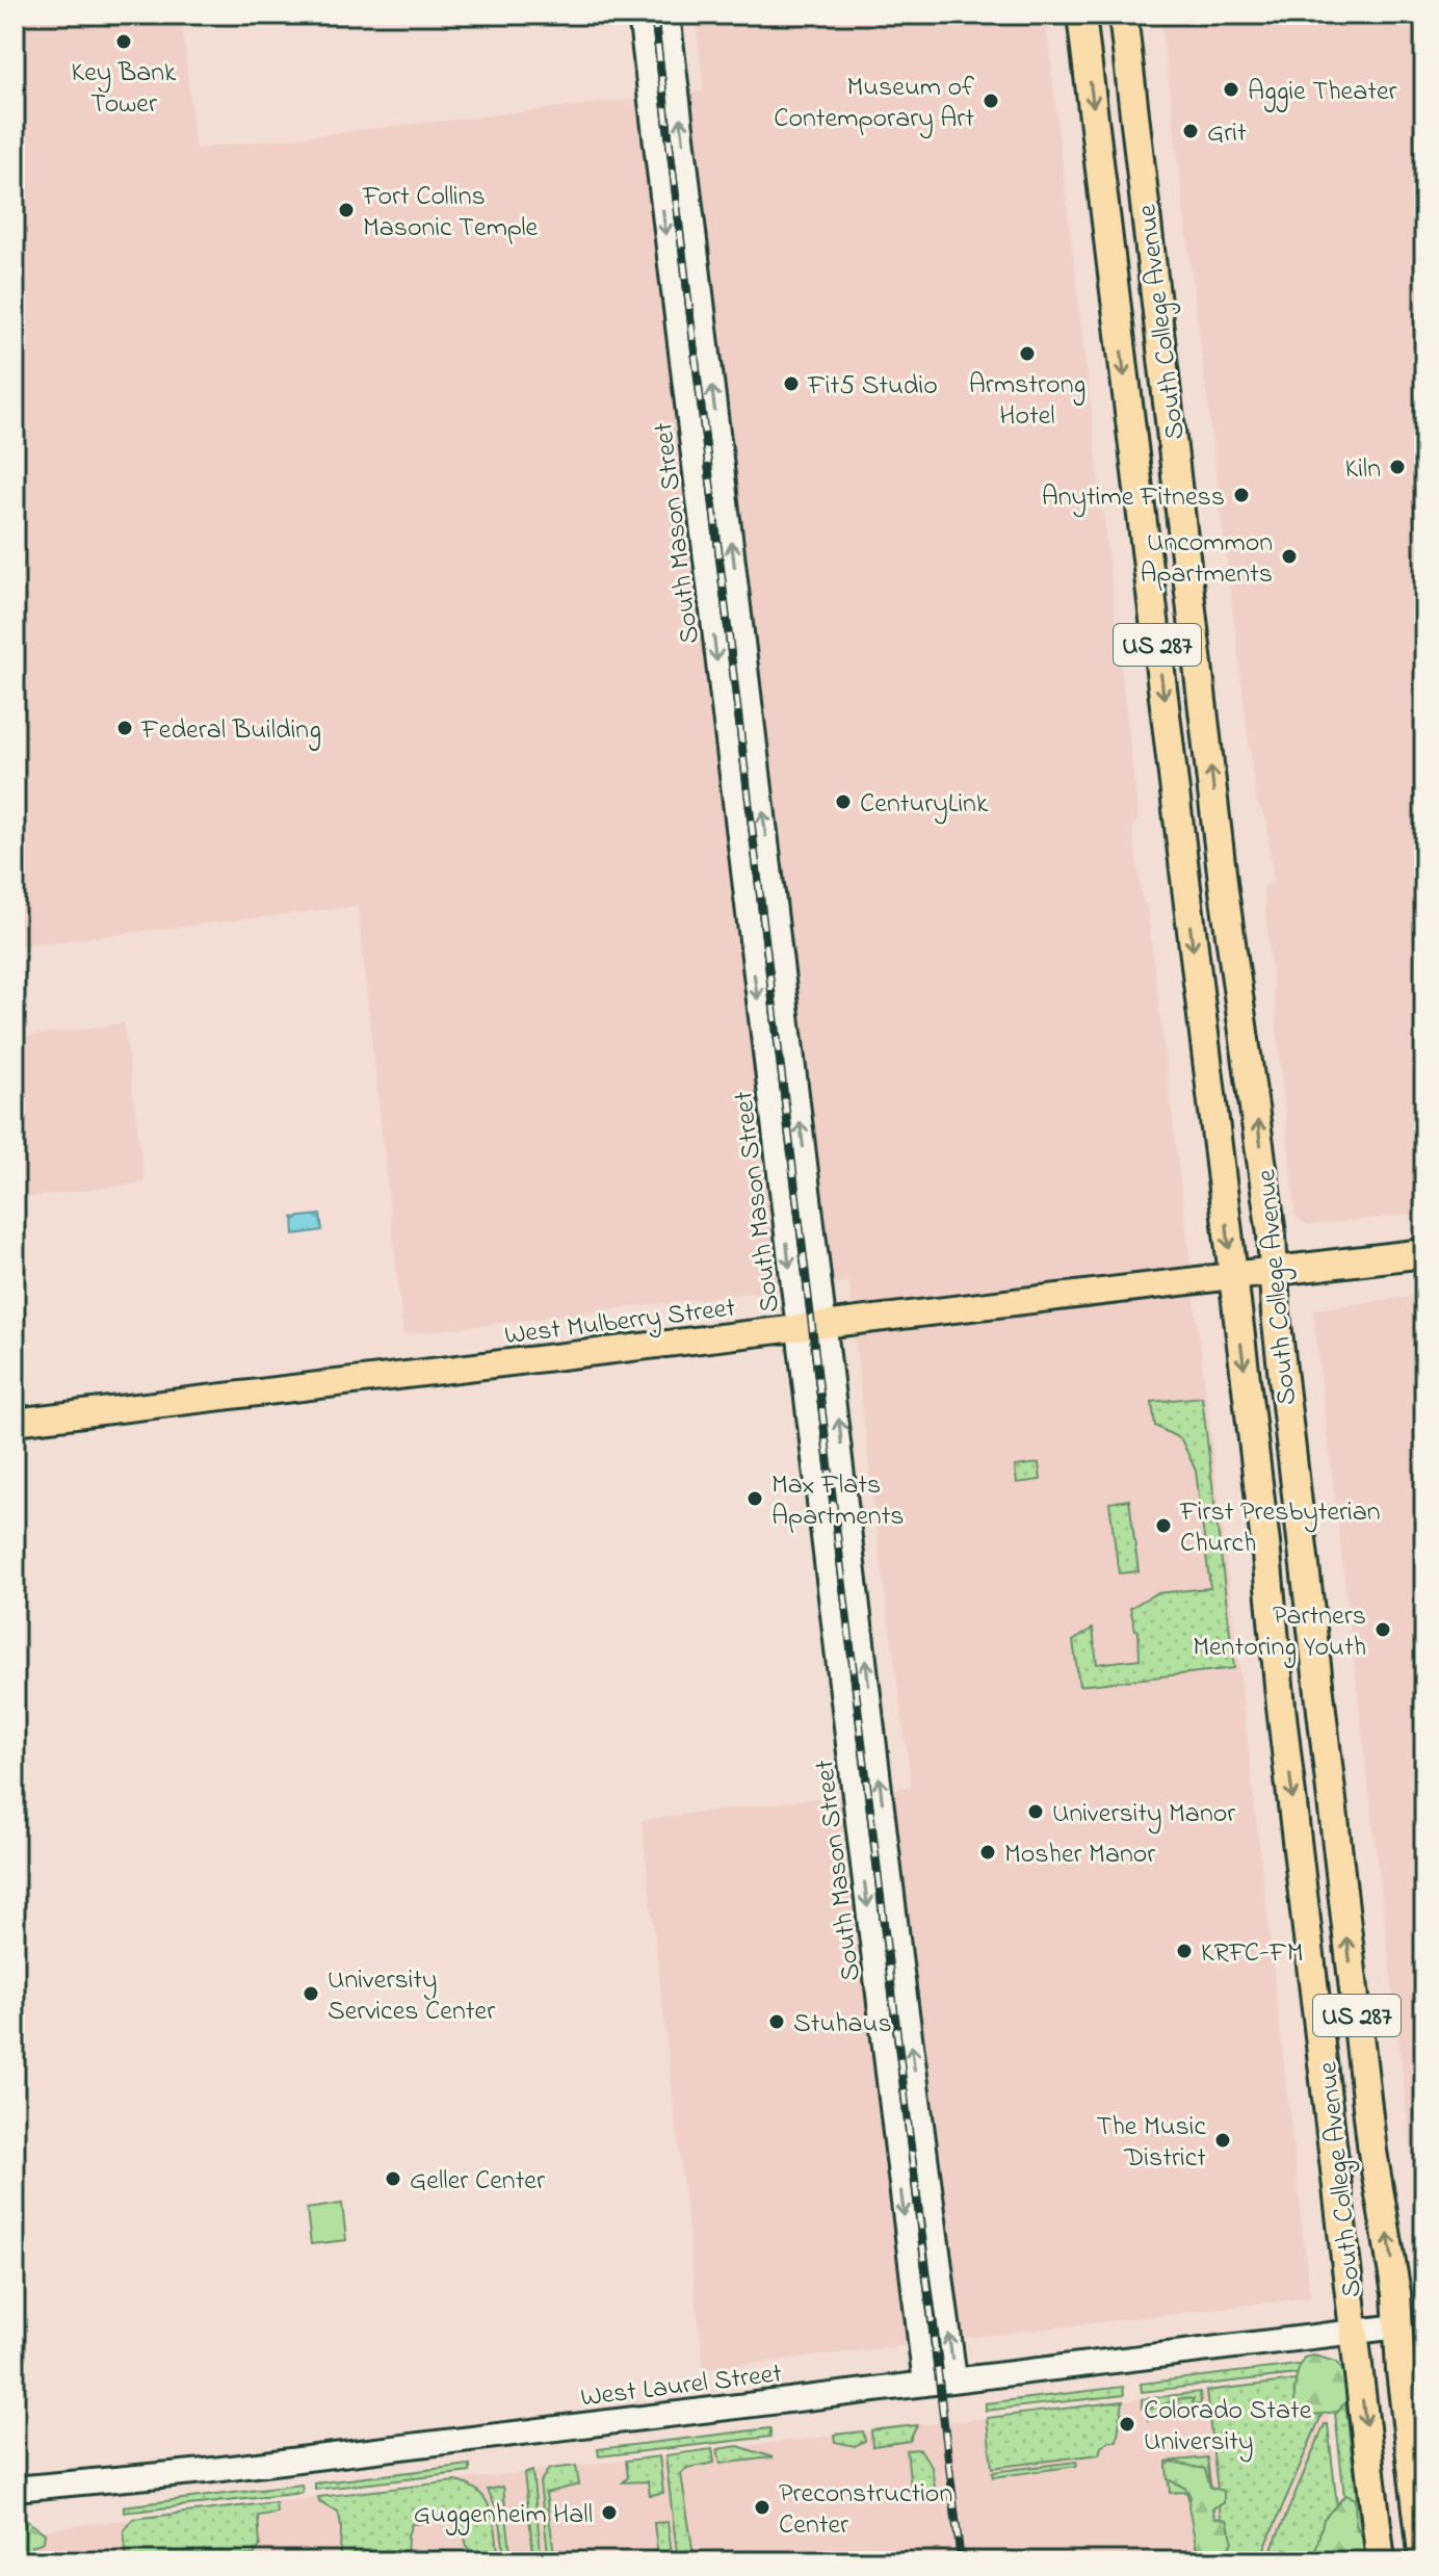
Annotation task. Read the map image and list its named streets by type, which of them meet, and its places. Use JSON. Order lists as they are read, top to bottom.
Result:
{
  "streets": {
    "highway": ["South College Avenue", "US 287"],
    "main road": ["West Mulberry Street", "West Laurel Street"],
    "street": ["South Mason Street"]
  },
  "crossings": [
    ["South College Avenue", "West Mulberry Street"],
    ["South College Avenue", "West Laurel Street"],
    ["South Mason Street", "West Mulberry Street"],
    ["South Mason Street", "West Laurel Street"]
  ],
  "places": [
    "Key Bank Tower",
    "Aggie Theater",
    "Museum of Contemporary Art",
    "Grit",
    "Fort Collins Masonic Temple",
    "Armstrong Hotel",
    "Fit5 Studio",
    "Kiln",
    "Anytime Fitness",
    "Uncommon Apartments",
    "Federal Building",
    "CenturyLink",
    "Max Flats Apartments",
    "First Presbyterian Church",
    "Partners Mentoring Youth",
    "University Manor",
    "Mosher Manor",
    "KRFC-FM",
    "University Services Center",
    "Stuhaus",
    "The Music District",
    "Geller Center",
    "Colorado State University",
    "Preconstruction Center",
    "Guggenheim Hall"
  ]
}
